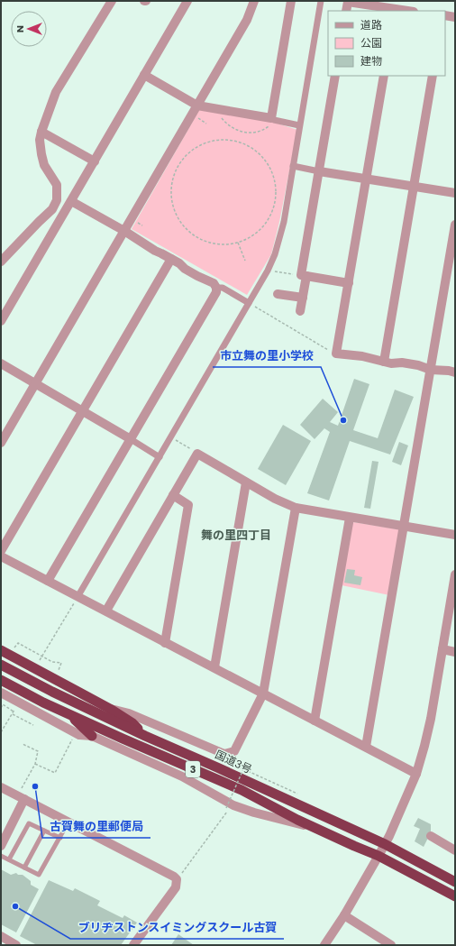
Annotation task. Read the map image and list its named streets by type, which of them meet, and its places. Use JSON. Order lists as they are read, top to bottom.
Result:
{
  "streets": {
    "highway": ["国道3号", "3"]
  },
  "districts": ["舞の里四丁目"],
  "places": ["市立舞の里小学校", "古賀舞の里郵便局", "ブリヂストンスイミングスクール古賀"],
  "legend": ["道路", "公園", "建物"],
  "north": "left"
}
